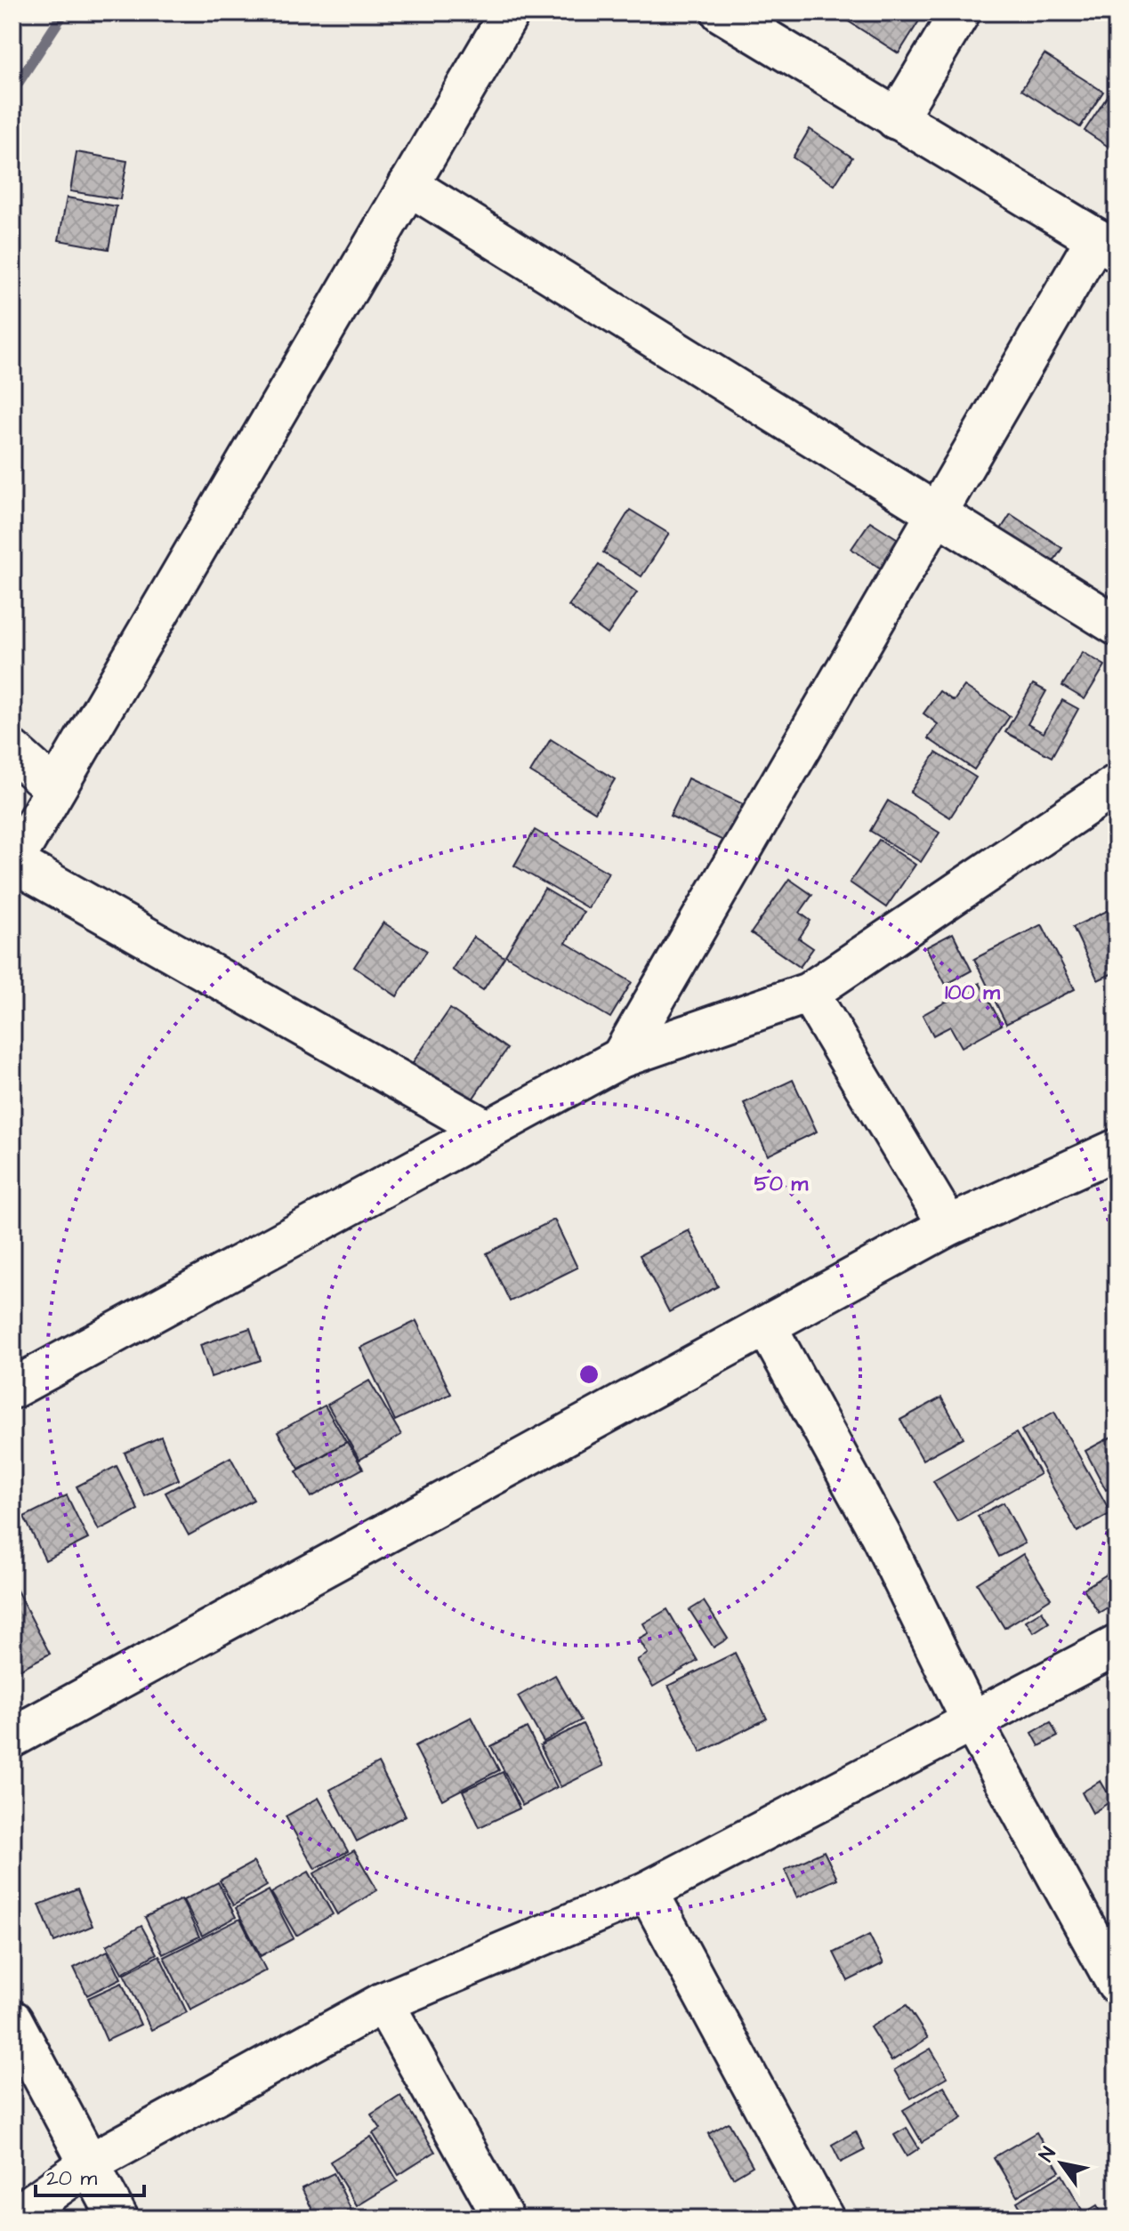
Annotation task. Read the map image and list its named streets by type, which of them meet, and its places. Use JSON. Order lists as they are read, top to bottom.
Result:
{
  "scale_bar": "20 m",
  "north": "top left",
  "rings": ["100 m", "50 m"]
}
